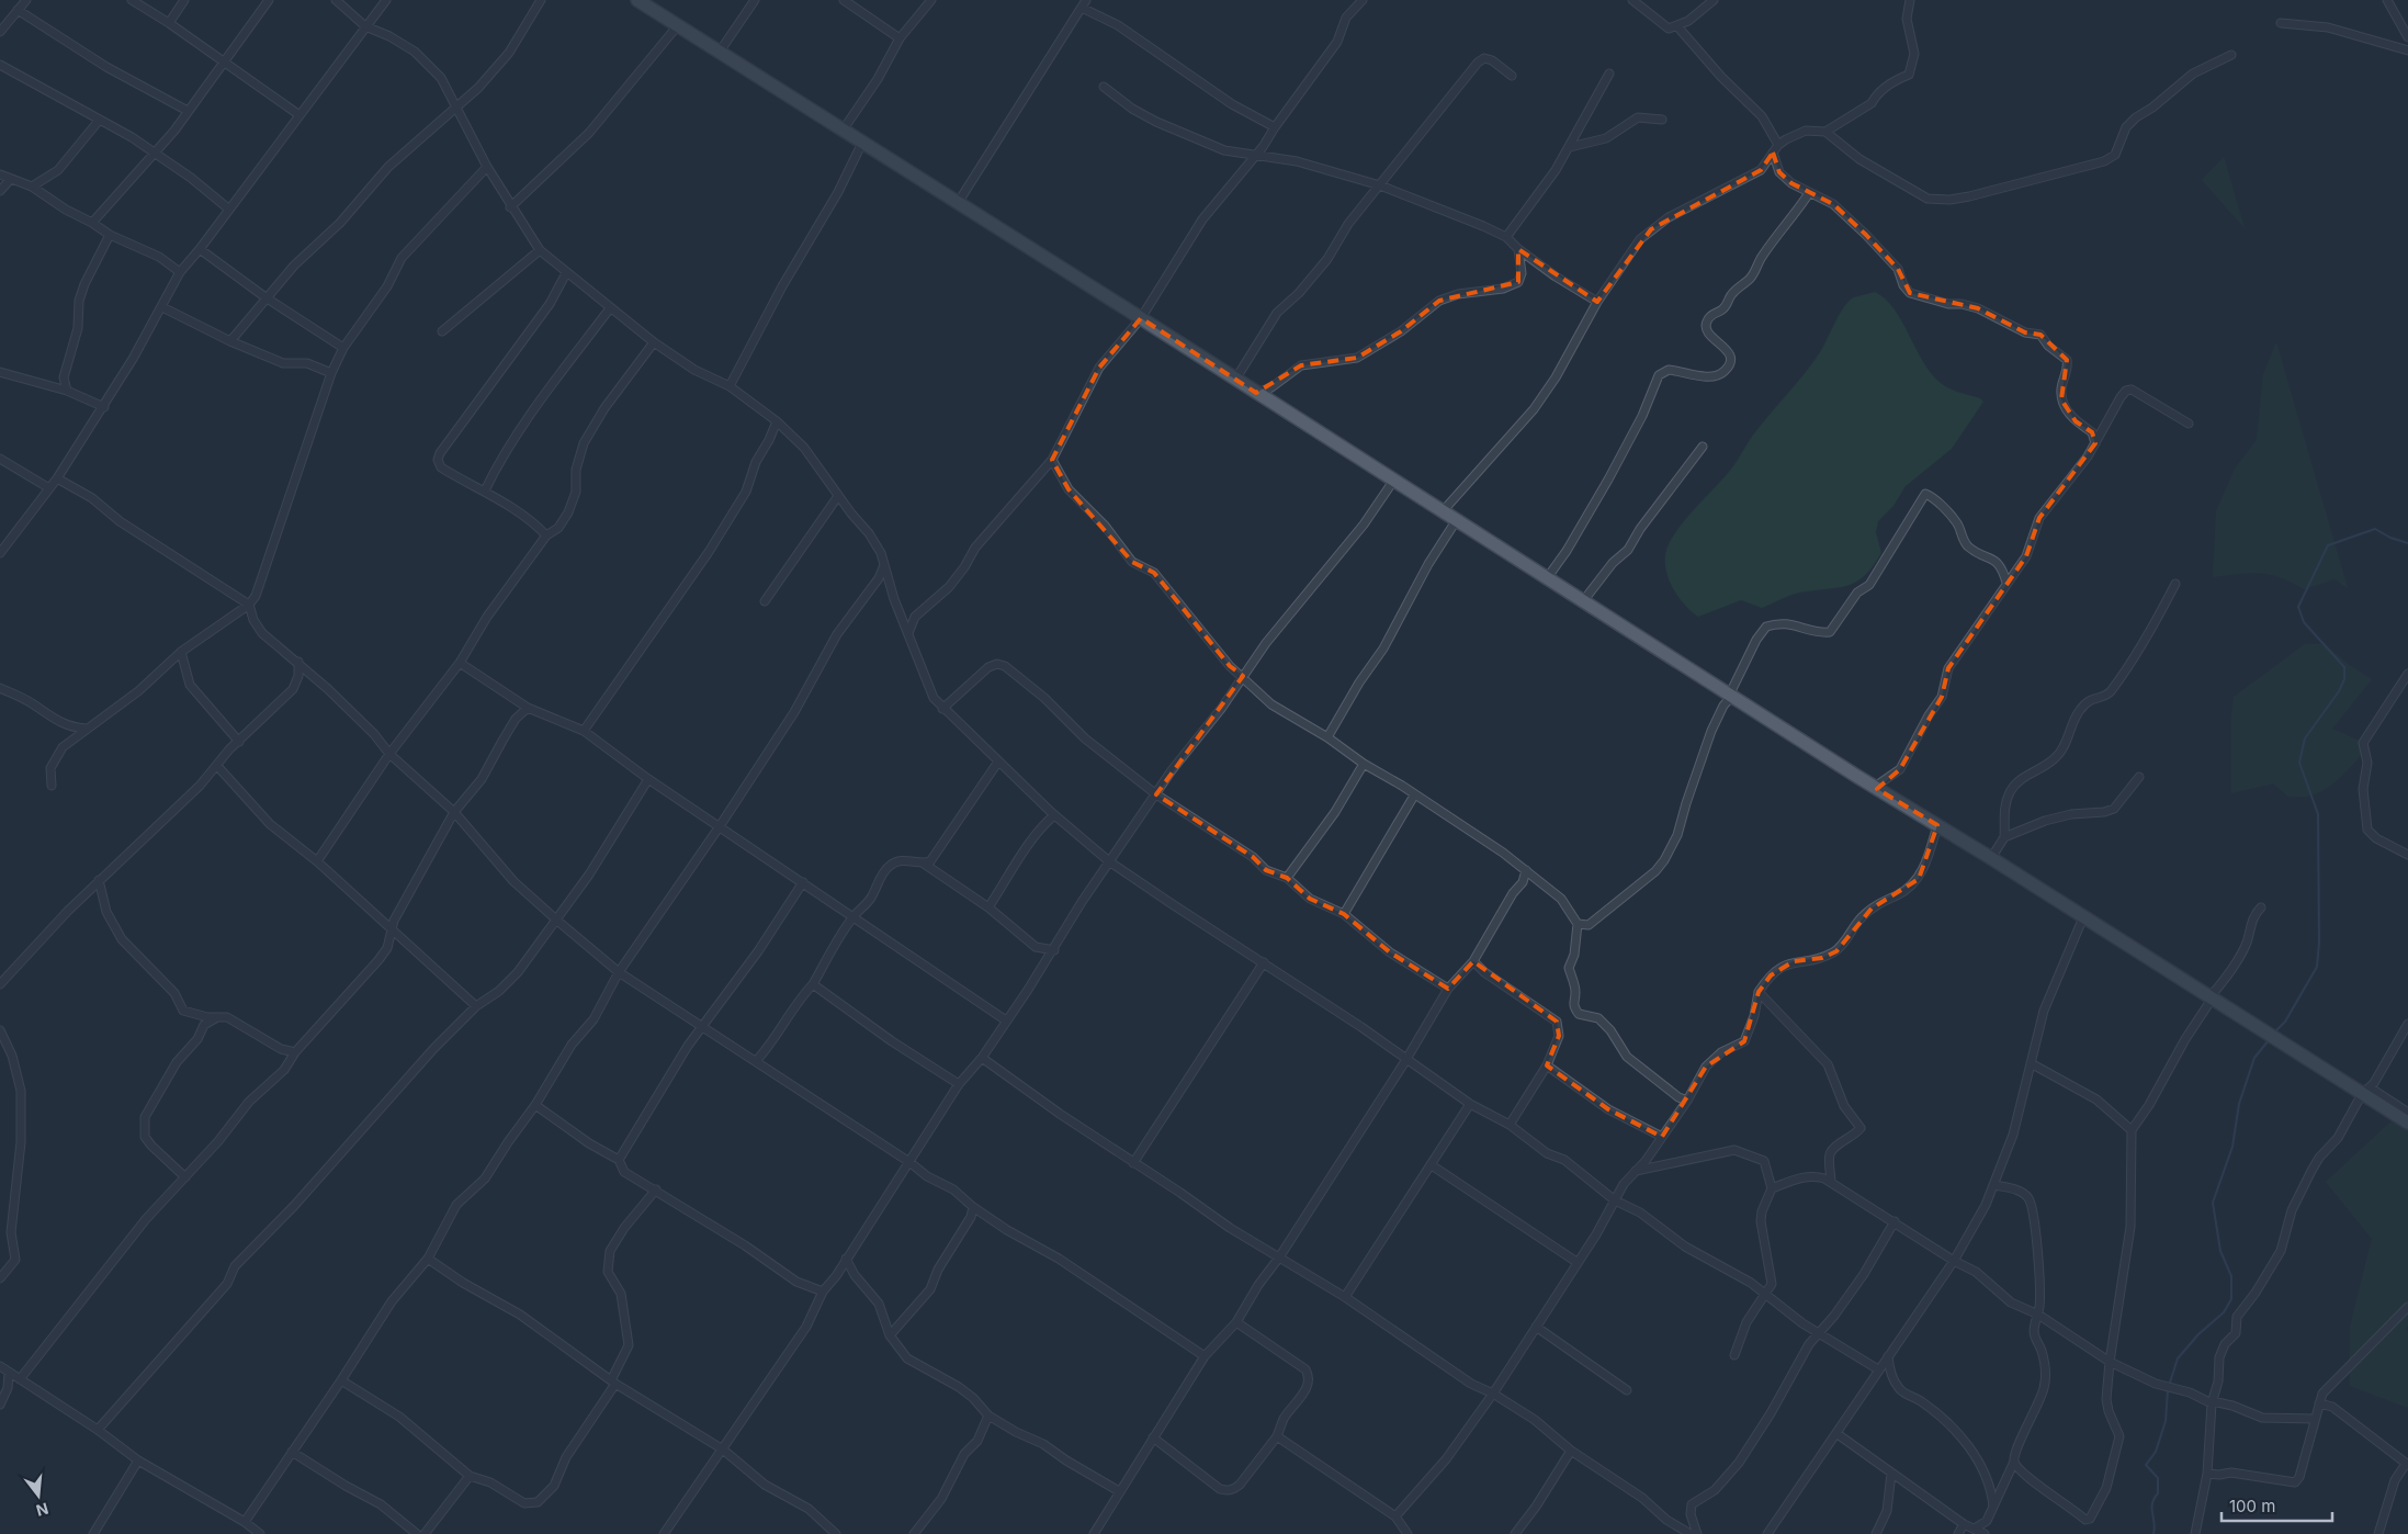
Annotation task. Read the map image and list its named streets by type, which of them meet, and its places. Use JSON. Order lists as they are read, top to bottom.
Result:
{
  "scale_bar": "100 m",
  "north": "bottom"
}
